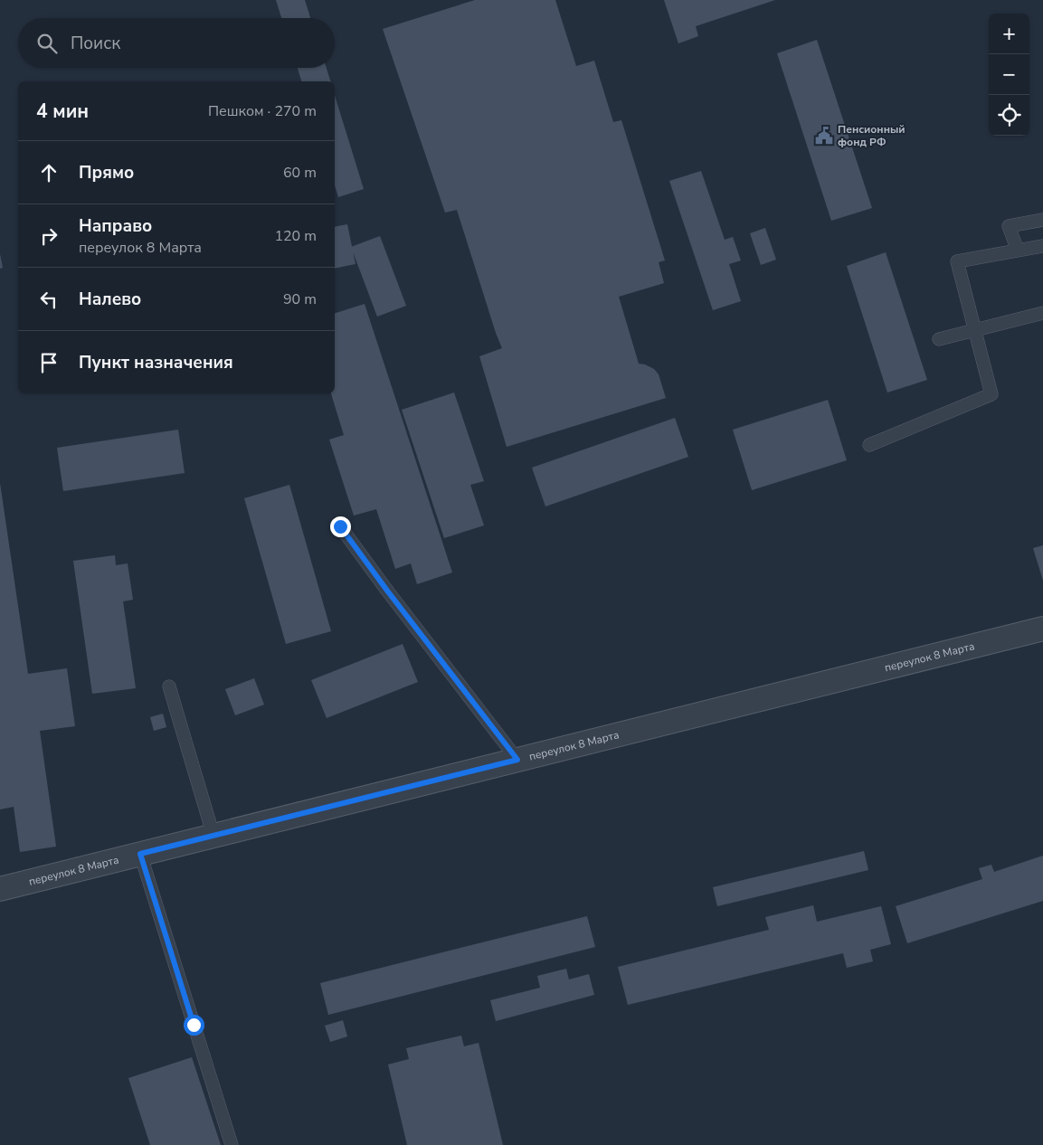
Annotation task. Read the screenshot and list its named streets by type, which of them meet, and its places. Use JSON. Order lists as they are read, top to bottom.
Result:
{
  "streets": {
    "street": ["переулок 8 Марта"]
  },
  "places": {
    "public building": ["Пенсионный фонд РФ"]
  },
  "page": {
    "map_buttons": ["+", "−"],
    "search": "Поиск",
    "heading": ["4 мин", "Пешком · 270 m"],
    "list": [
      ["Прямо", "60 m"],
      ["Направо", "переулок 8 Марта", "120 m"],
      ["Налево", "90 m"],
      "Пункт назначения"
    ]
  }
}
